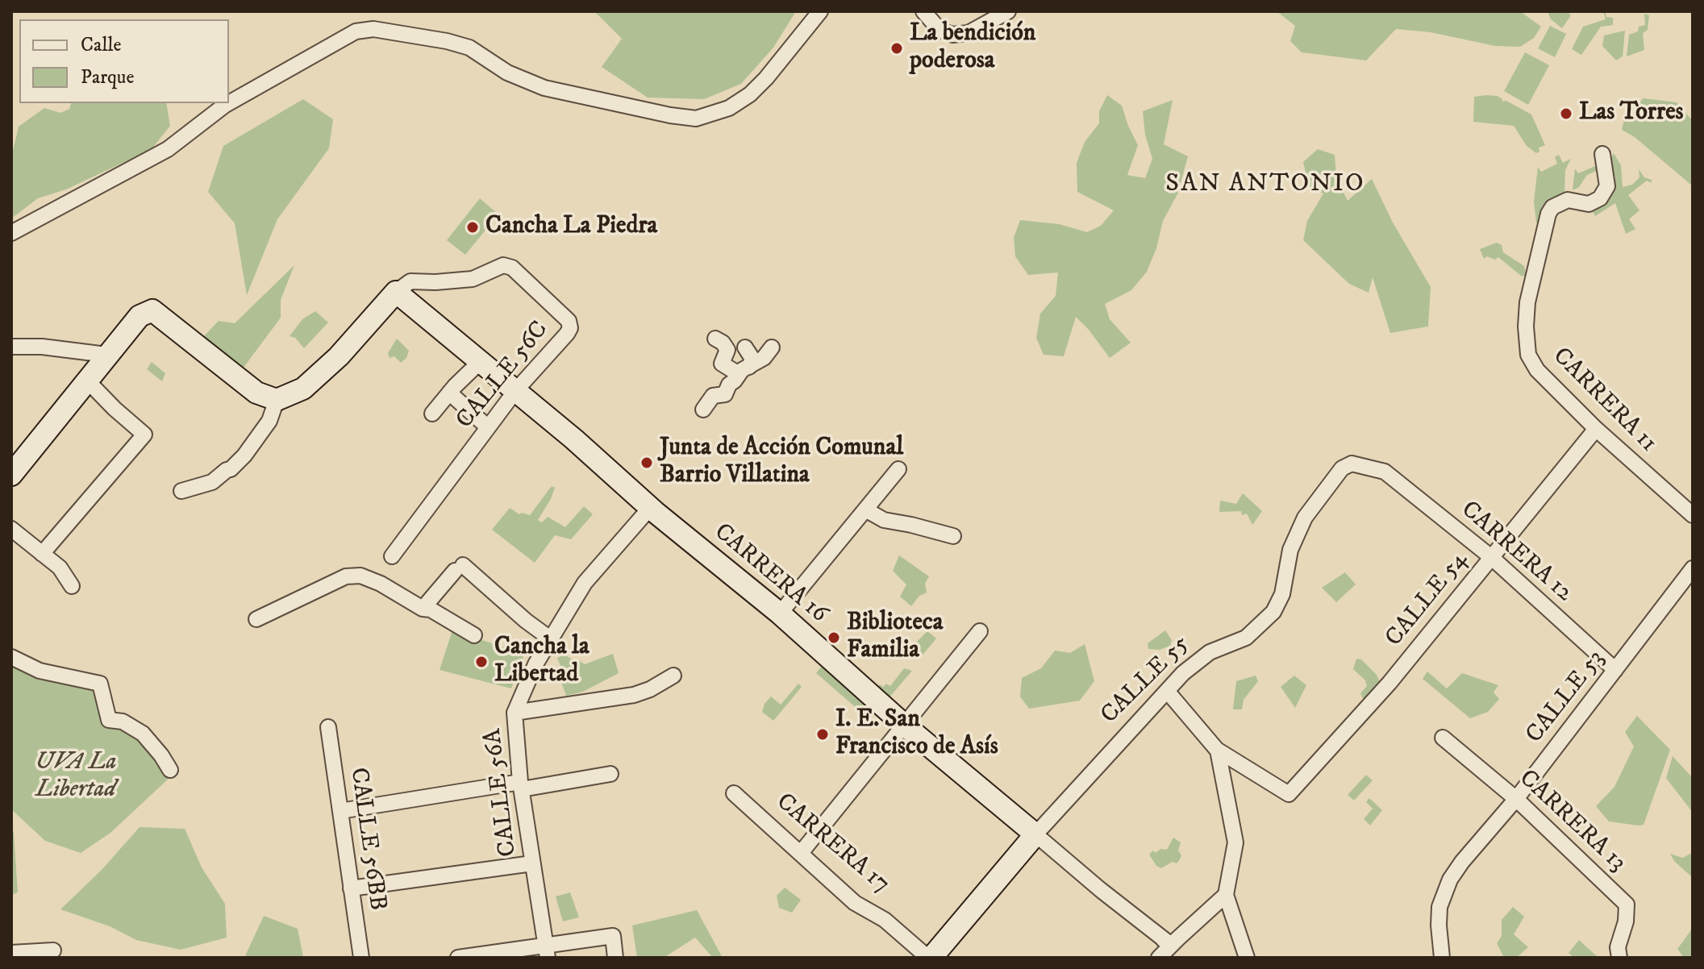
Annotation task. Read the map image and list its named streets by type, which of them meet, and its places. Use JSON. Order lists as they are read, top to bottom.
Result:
{
  "streets": {
    "street": [
      "CALLE 56C",
      "CARRERA 11",
      "CARRERA 12",
      "CARRERA 16",
      "CALLE 54",
      "CALLE 55",
      "CALLE 53",
      "CALLE 56A",
      "CARRERA 13",
      "CALLE 56BB",
      "CARRERA 17"
    ]
  },
  "crossings": [
    ["CALLE 56C", "CARRERA 16"],
    ["CARRERA 11", "CALLE 54"],
    ["CARRERA 12", "CALLE 54"],
    ["CARRERA 12", "CALLE 55"],
    ["CARRERA 12", "CALLE 53"],
    ["CARRERA 16", "CALLE 55"],
    ["CARRERA 16", "CALLE 56A"],
    ["CALLE 55", "CARRERA 17"],
    ["CALLE 53", "CARRERA 13"]
  ],
  "districts": ["SAN ANTONIO"],
  "parks": ["UVA La Libertad"],
  "places": [
    "La bendición poderosa",
    "Las Torres",
    "Cancha La Piedra",
    "Junta de Acción Comunal Barrio Villatina",
    "Biblioteca Familia",
    "Cancha la Libertad",
    "I. E. San Francisco de Asís"
  ],
  "legend": ["Calle", "Parque"]
}
